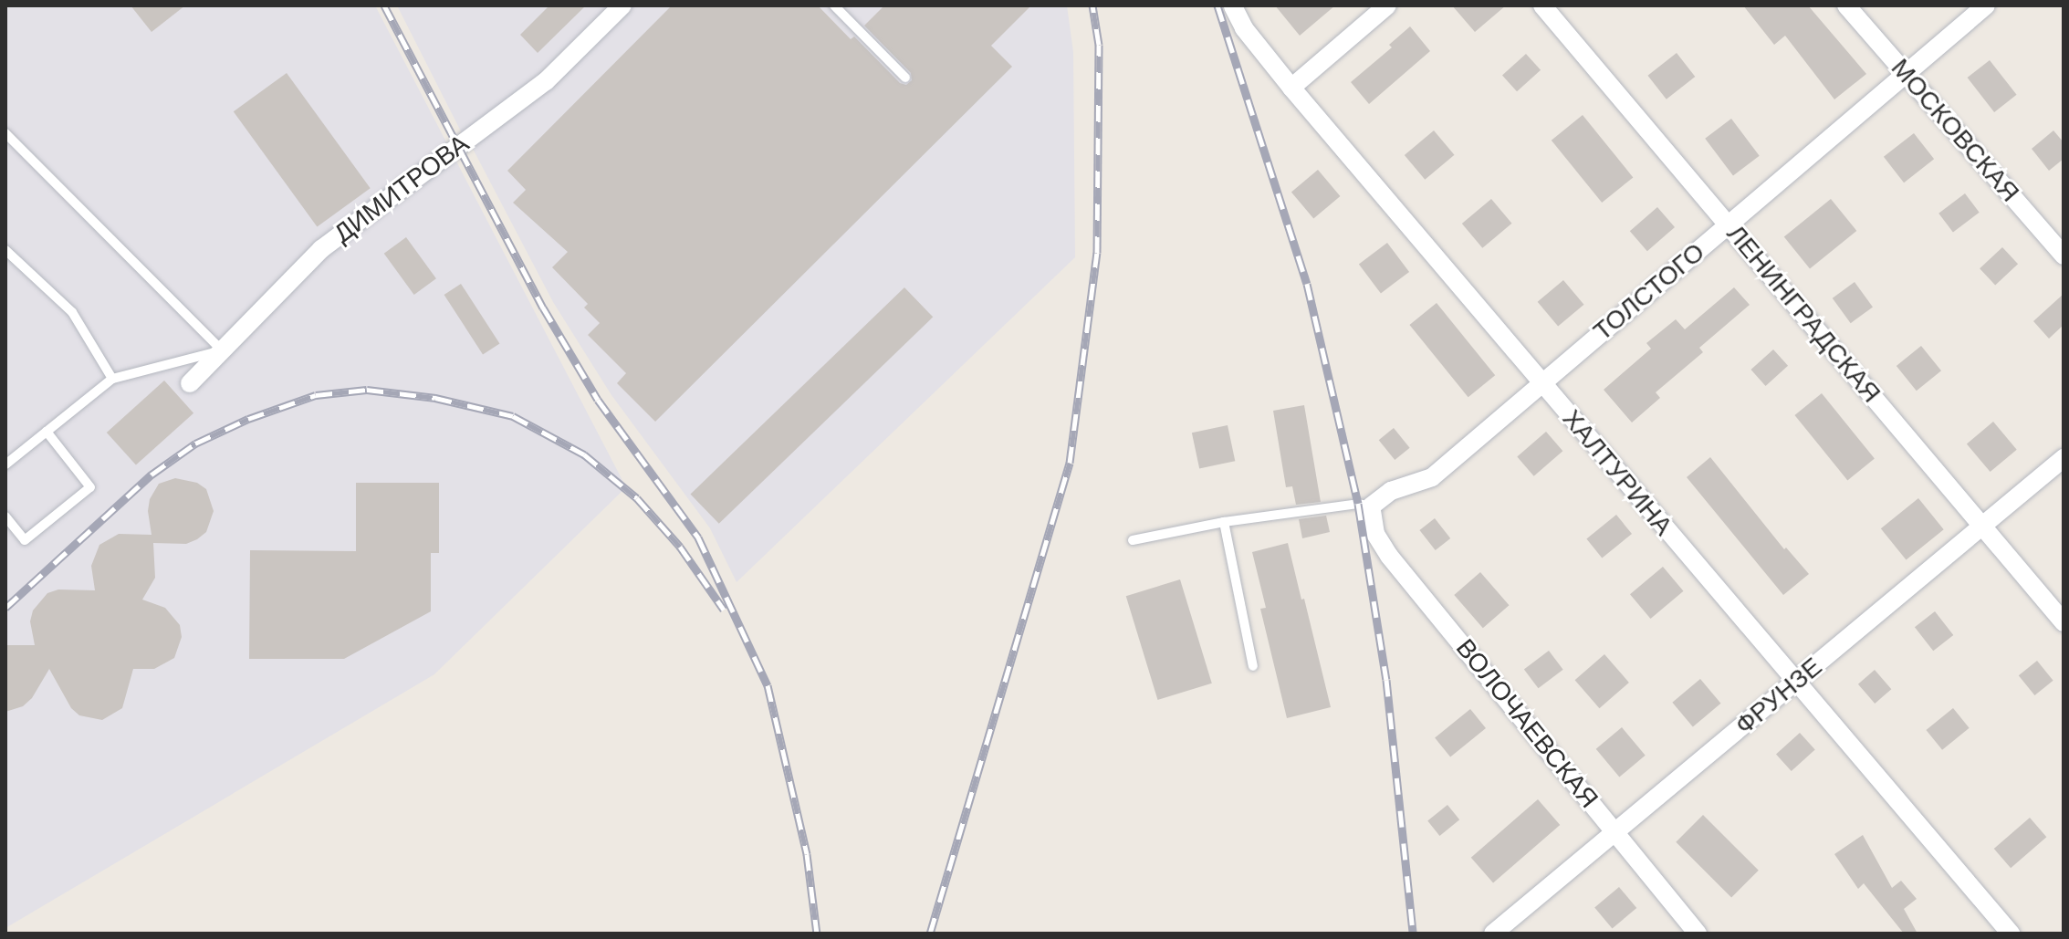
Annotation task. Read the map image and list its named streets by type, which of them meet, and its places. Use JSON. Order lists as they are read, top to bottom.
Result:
{
  "streets": {
    "street": [
      "МОСКОВСКАЯ",
      "ДИМИТРОВА",
      "ТОЛСТОГО",
      "ЛЕНИНГРАДСКАЯ",
      "ХАЛТУРИНА",
      "ФРУНЗЕ",
      "ВОЛОЧАЕВСКАЯ"
    ]
  },
  "crossings": [
    ["МОСКОВСКАЯ", "ТОЛСТОГО"],
    ["ТОЛСТОГО", "ЛЕНИНГРАДСКАЯ"],
    ["ТОЛСТОГО", "ХАЛТУРИНА"],
    ["ТОЛСТОГО", "ВОЛОЧАЕВСКАЯ"],
    ["ЛЕНИНГРАДСКАЯ", "ФРУНЗЕ"],
    ["ХАЛТУРИНА", "ФРУНЗЕ"],
    ["ФРУНЗЕ", "ВОЛОЧАЕВСКАЯ"]
  ]
}
